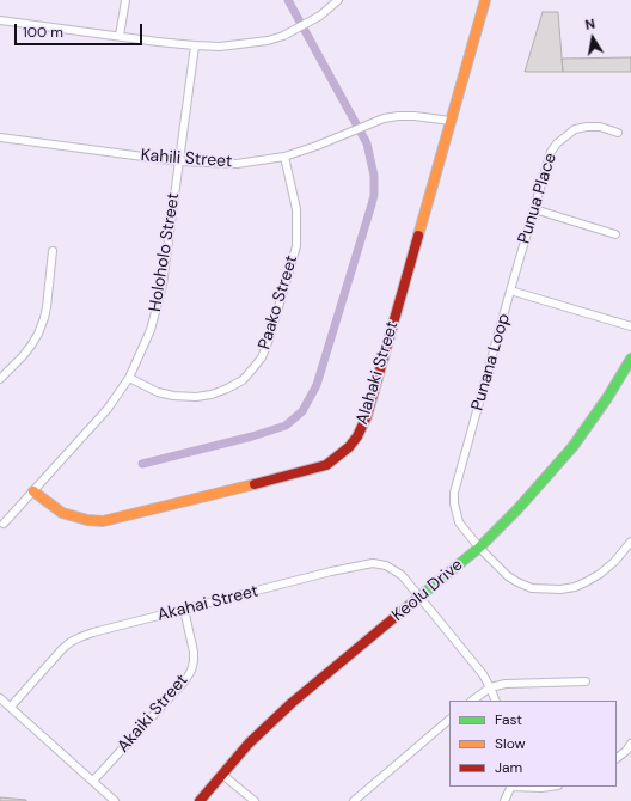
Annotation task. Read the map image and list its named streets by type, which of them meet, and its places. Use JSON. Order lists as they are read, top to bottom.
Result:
{
  "streets": {
    "street": [
      "Kahili Street",
      "Punua Place",
      "Holoholo Street",
      "Paako Street",
      "Punana Loop",
      "Alahaki Street",
      "Keolu Drive",
      "Akahai Street",
      "Akaiki Street"
    ]
  },
  "crossings": [
    ["Kahili Street", "Holoholo Street"],
    ["Kahili Street", "Paako Street"],
    ["Kahili Street", "Alahaki Street"],
    ["Punua Place", "Punana Loop"],
    ["Holoholo Street", "Paako Street"],
    ["Holoholo Street", "Alahaki Street"],
    ["Punana Loop", "Keolu Drive"],
    ["Keolu Drive", "Akahai Street"],
    ["Akahai Street", "Akaiki Street"]
  ],
  "legend": ["Fast", "Slow", "Jam"],
  "scale_bar": "100 m",
  "north": "top"
}
